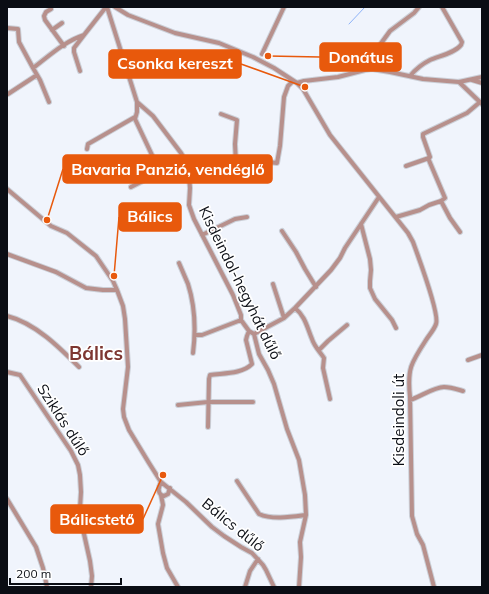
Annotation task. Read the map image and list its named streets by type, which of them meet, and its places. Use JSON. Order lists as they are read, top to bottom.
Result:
{
  "streets": {
    "street": [
      "Kisdeindol-hegyhát dűlő",
      "Sziklás dűlő",
      "Kisdeindoli út",
      "Bálics dűlő"
    ]
  },
  "districts": ["Bálics"],
  "places": [
    "Donátus",
    "Csonka kereszt",
    "Bavaria Panzió, vendéglő",
    "Bálics",
    "Bálicstető"
  ],
  "scale_bar": "200 m"
}
